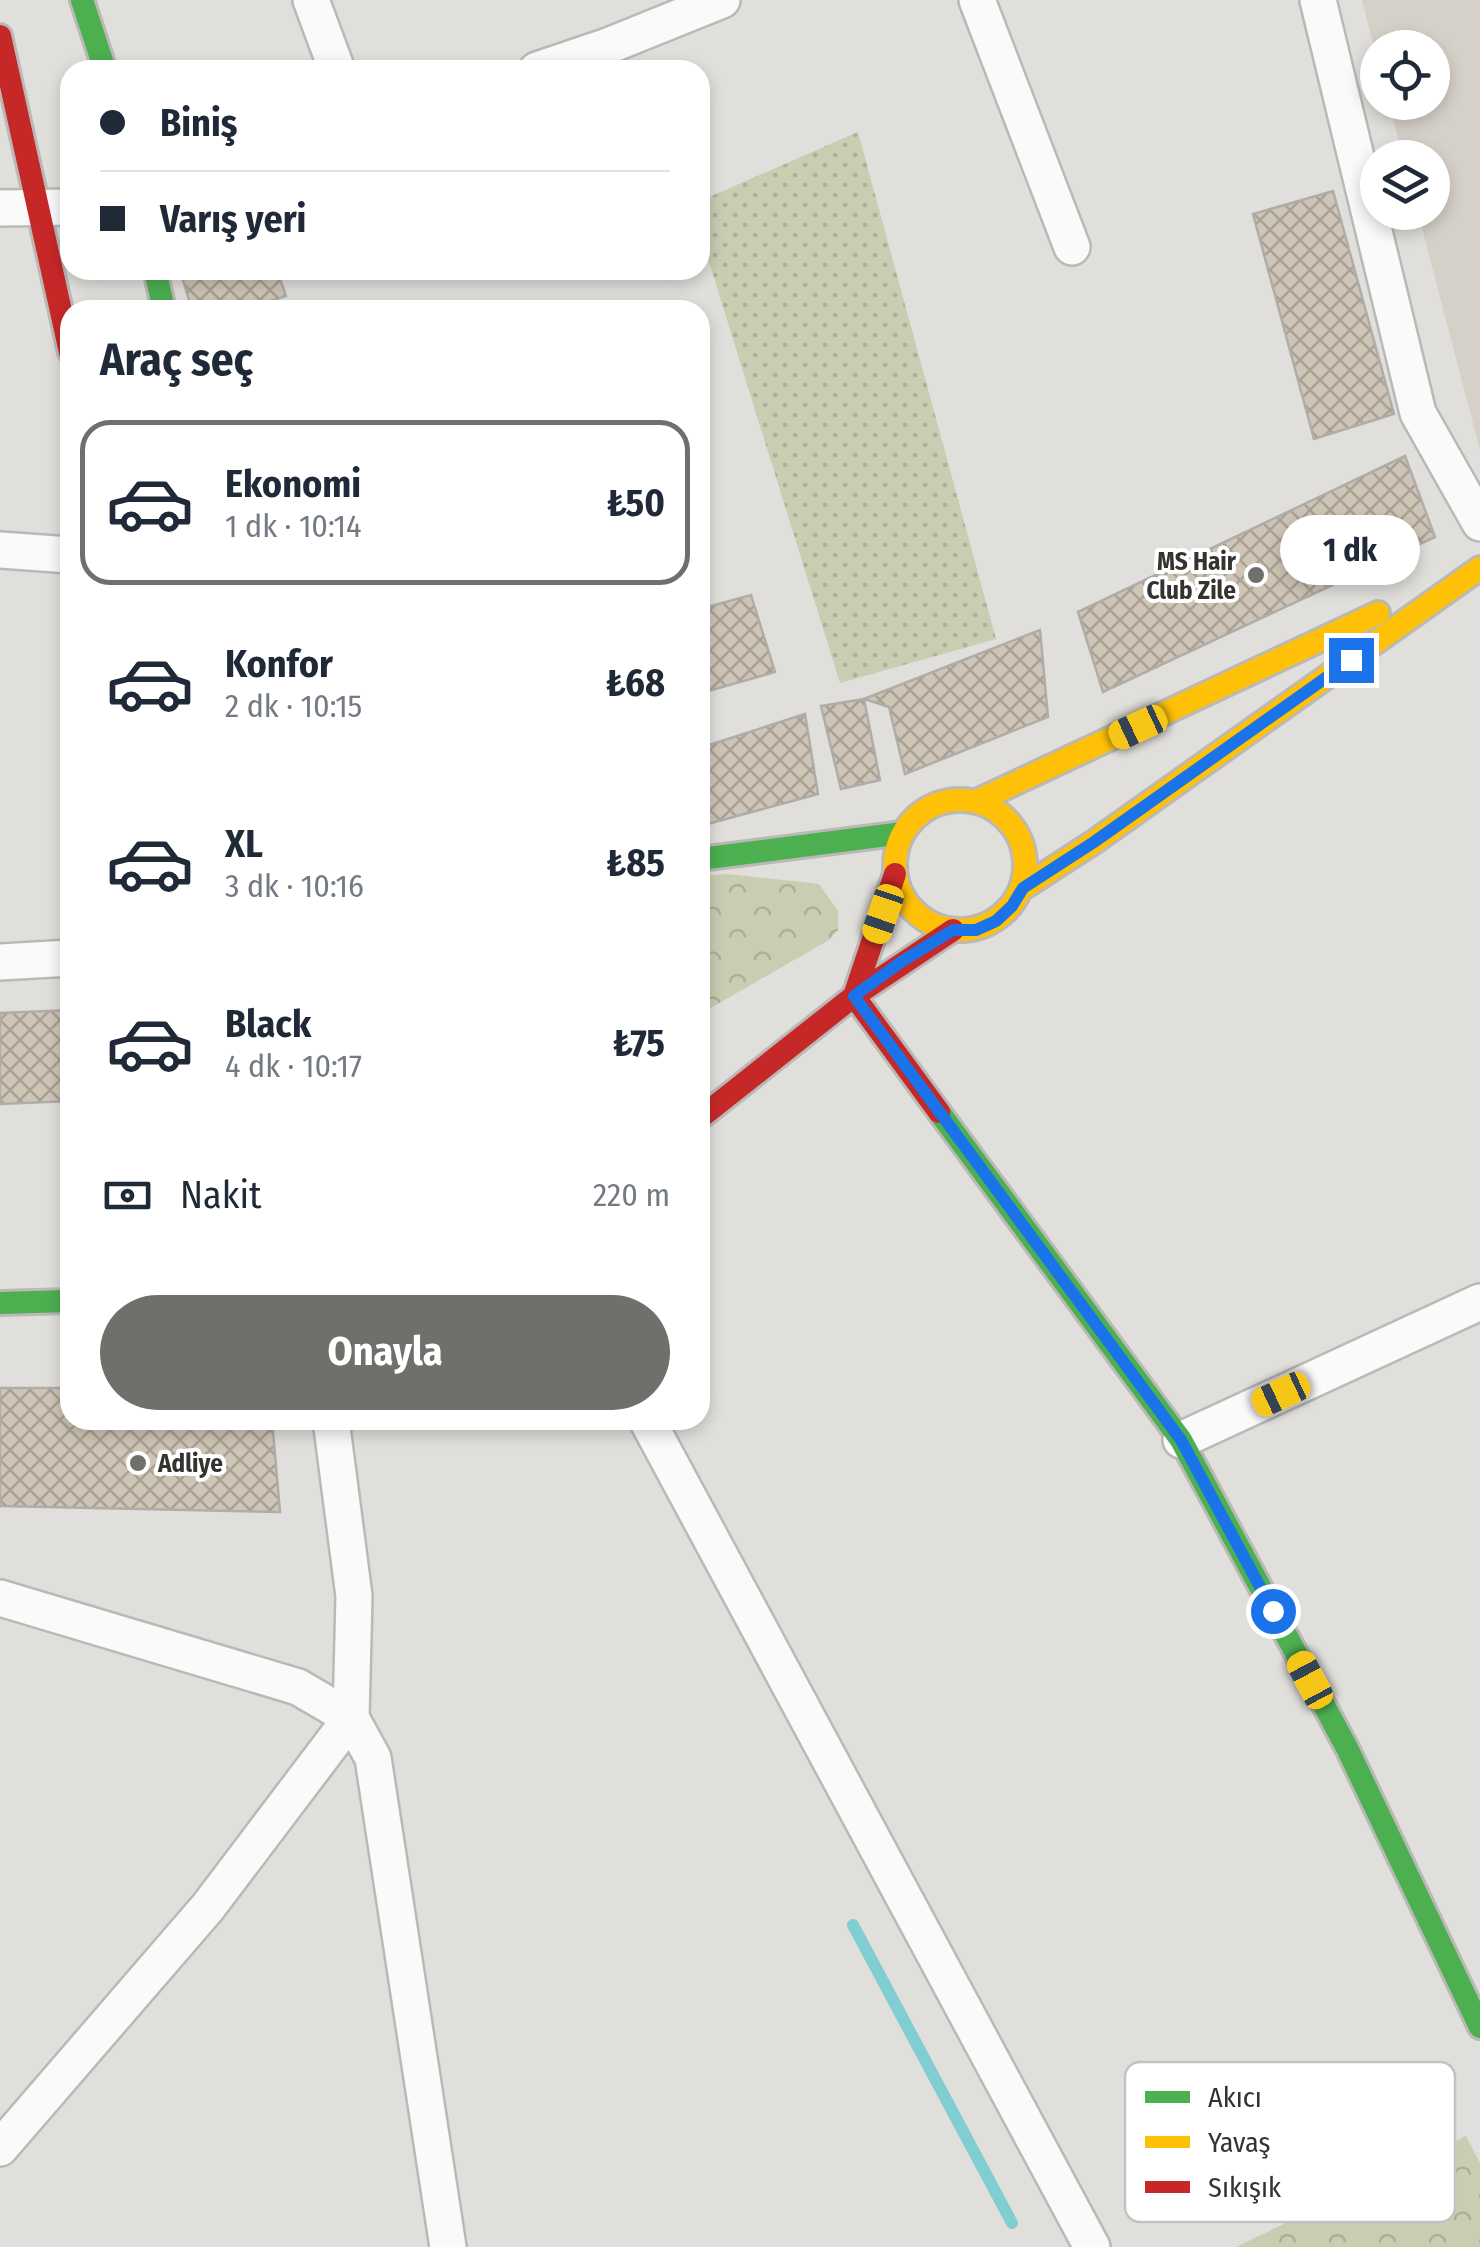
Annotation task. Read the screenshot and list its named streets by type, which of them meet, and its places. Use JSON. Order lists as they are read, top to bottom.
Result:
{
  "places": ["MS Hair Club Zile", "Adliye"],
  "legend": ["Akıcı", "Yavaş", "Sıkışık"],
  "page": {
    "banner": ["Biniş", "Varış yeri"],
    "heading": "Araç seç",
    "list": [
      {
        "name": "Ekonomi",
        "note": "1 dk · 10:14",
        "value": "₺50"
      },
      {
        "name": "Konfor",
        "note": "2 dk · 10:15",
        "value": "₺68"
      },
      {
        "name": "XL",
        "note": "3 dk · 10:16",
        "value": "₺85"
      },
      {
        "name": "Black",
        "note": "4 dk · 10:17",
        "value": "₺75"
      }
    ],
    "bubble": "1 dk",
    "pay": ["Nakit", "220 m"],
    "buttons": "Onayla"
  }
}
